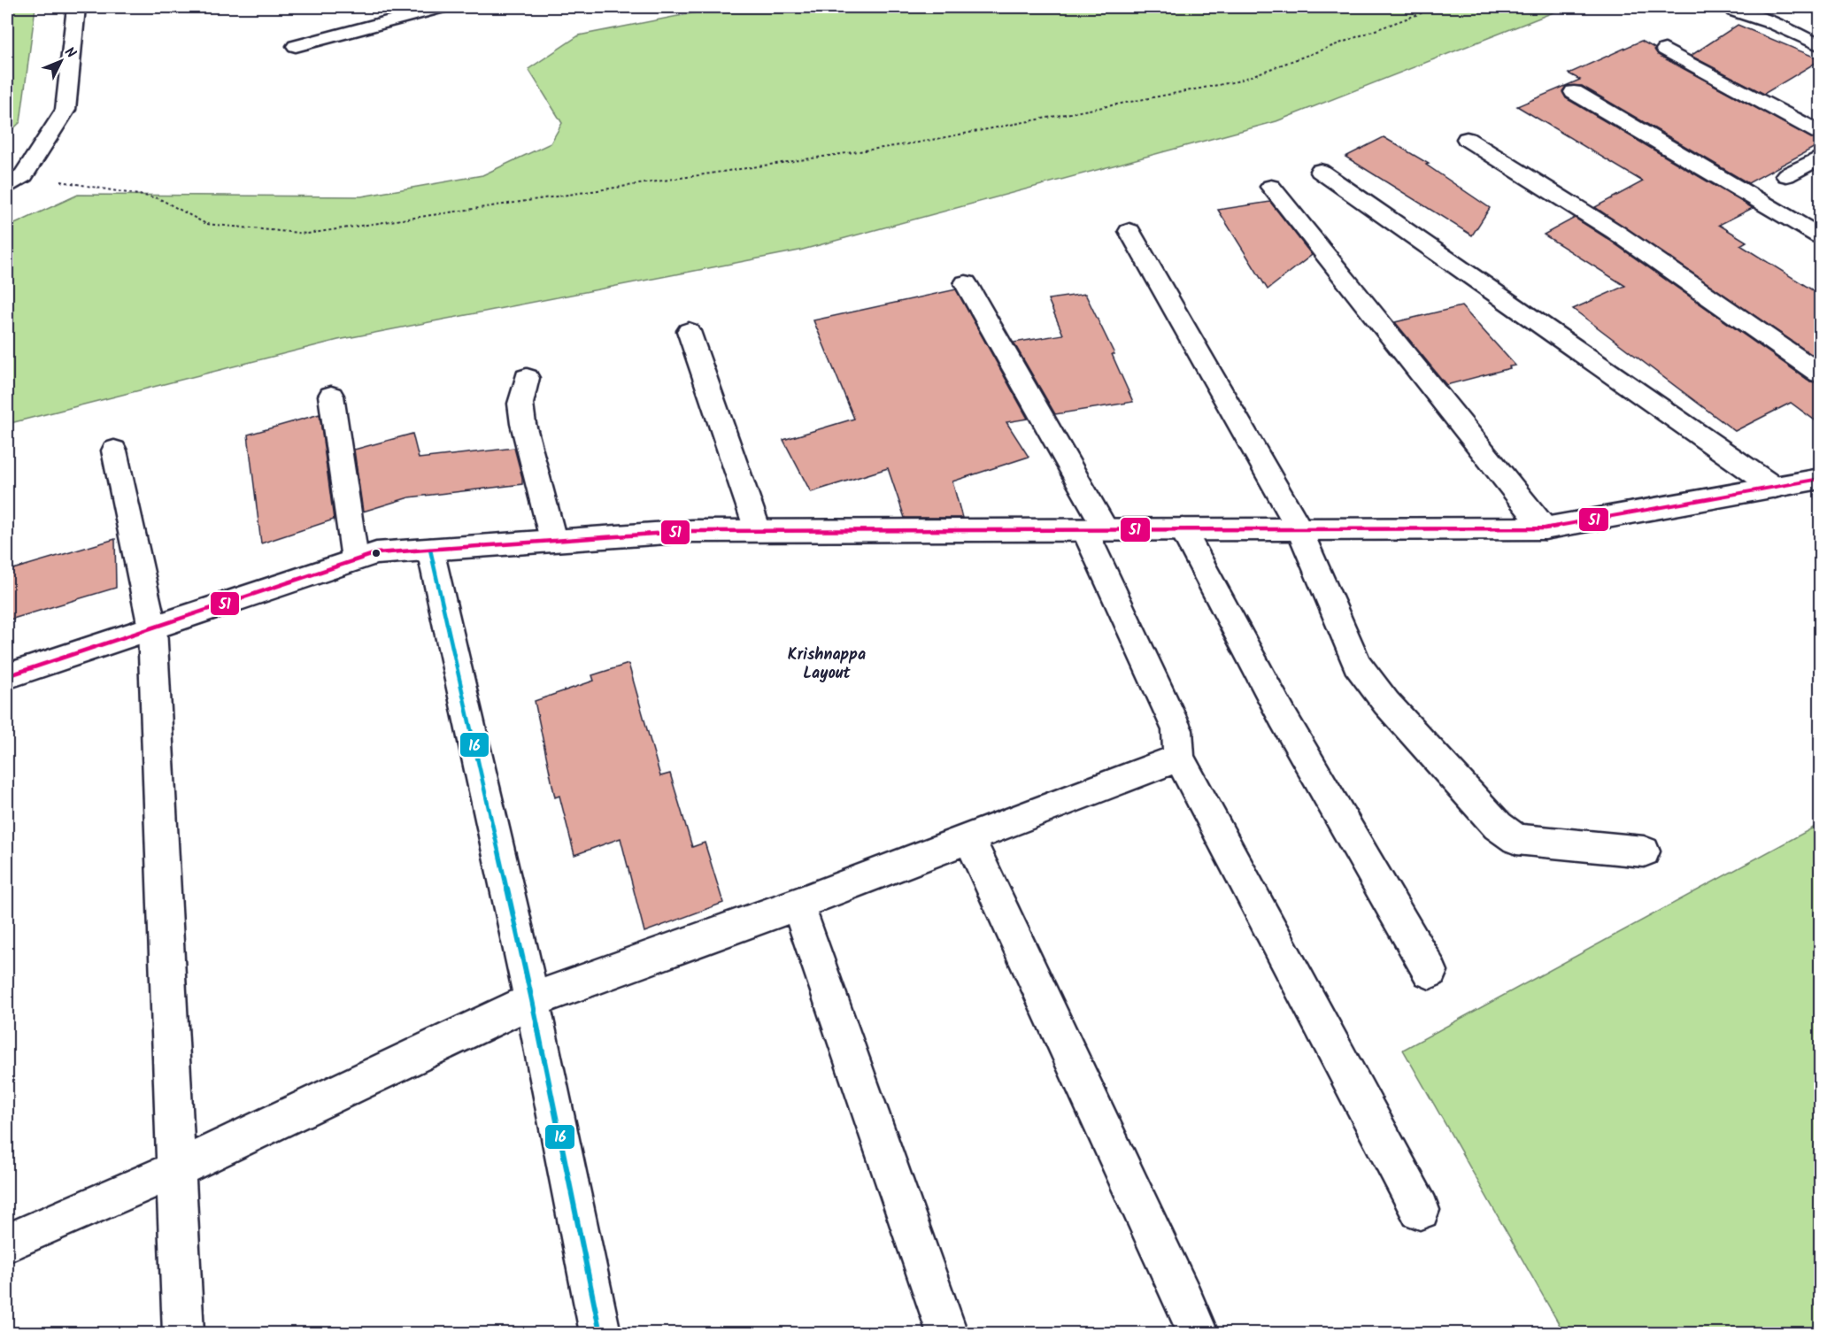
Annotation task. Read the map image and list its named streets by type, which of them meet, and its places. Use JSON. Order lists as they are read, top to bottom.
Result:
{
  "districts": ["Krishnappa Layout"],
  "lines": ["transit line 51", "transit line 16"],
  "north": "top right"
}
